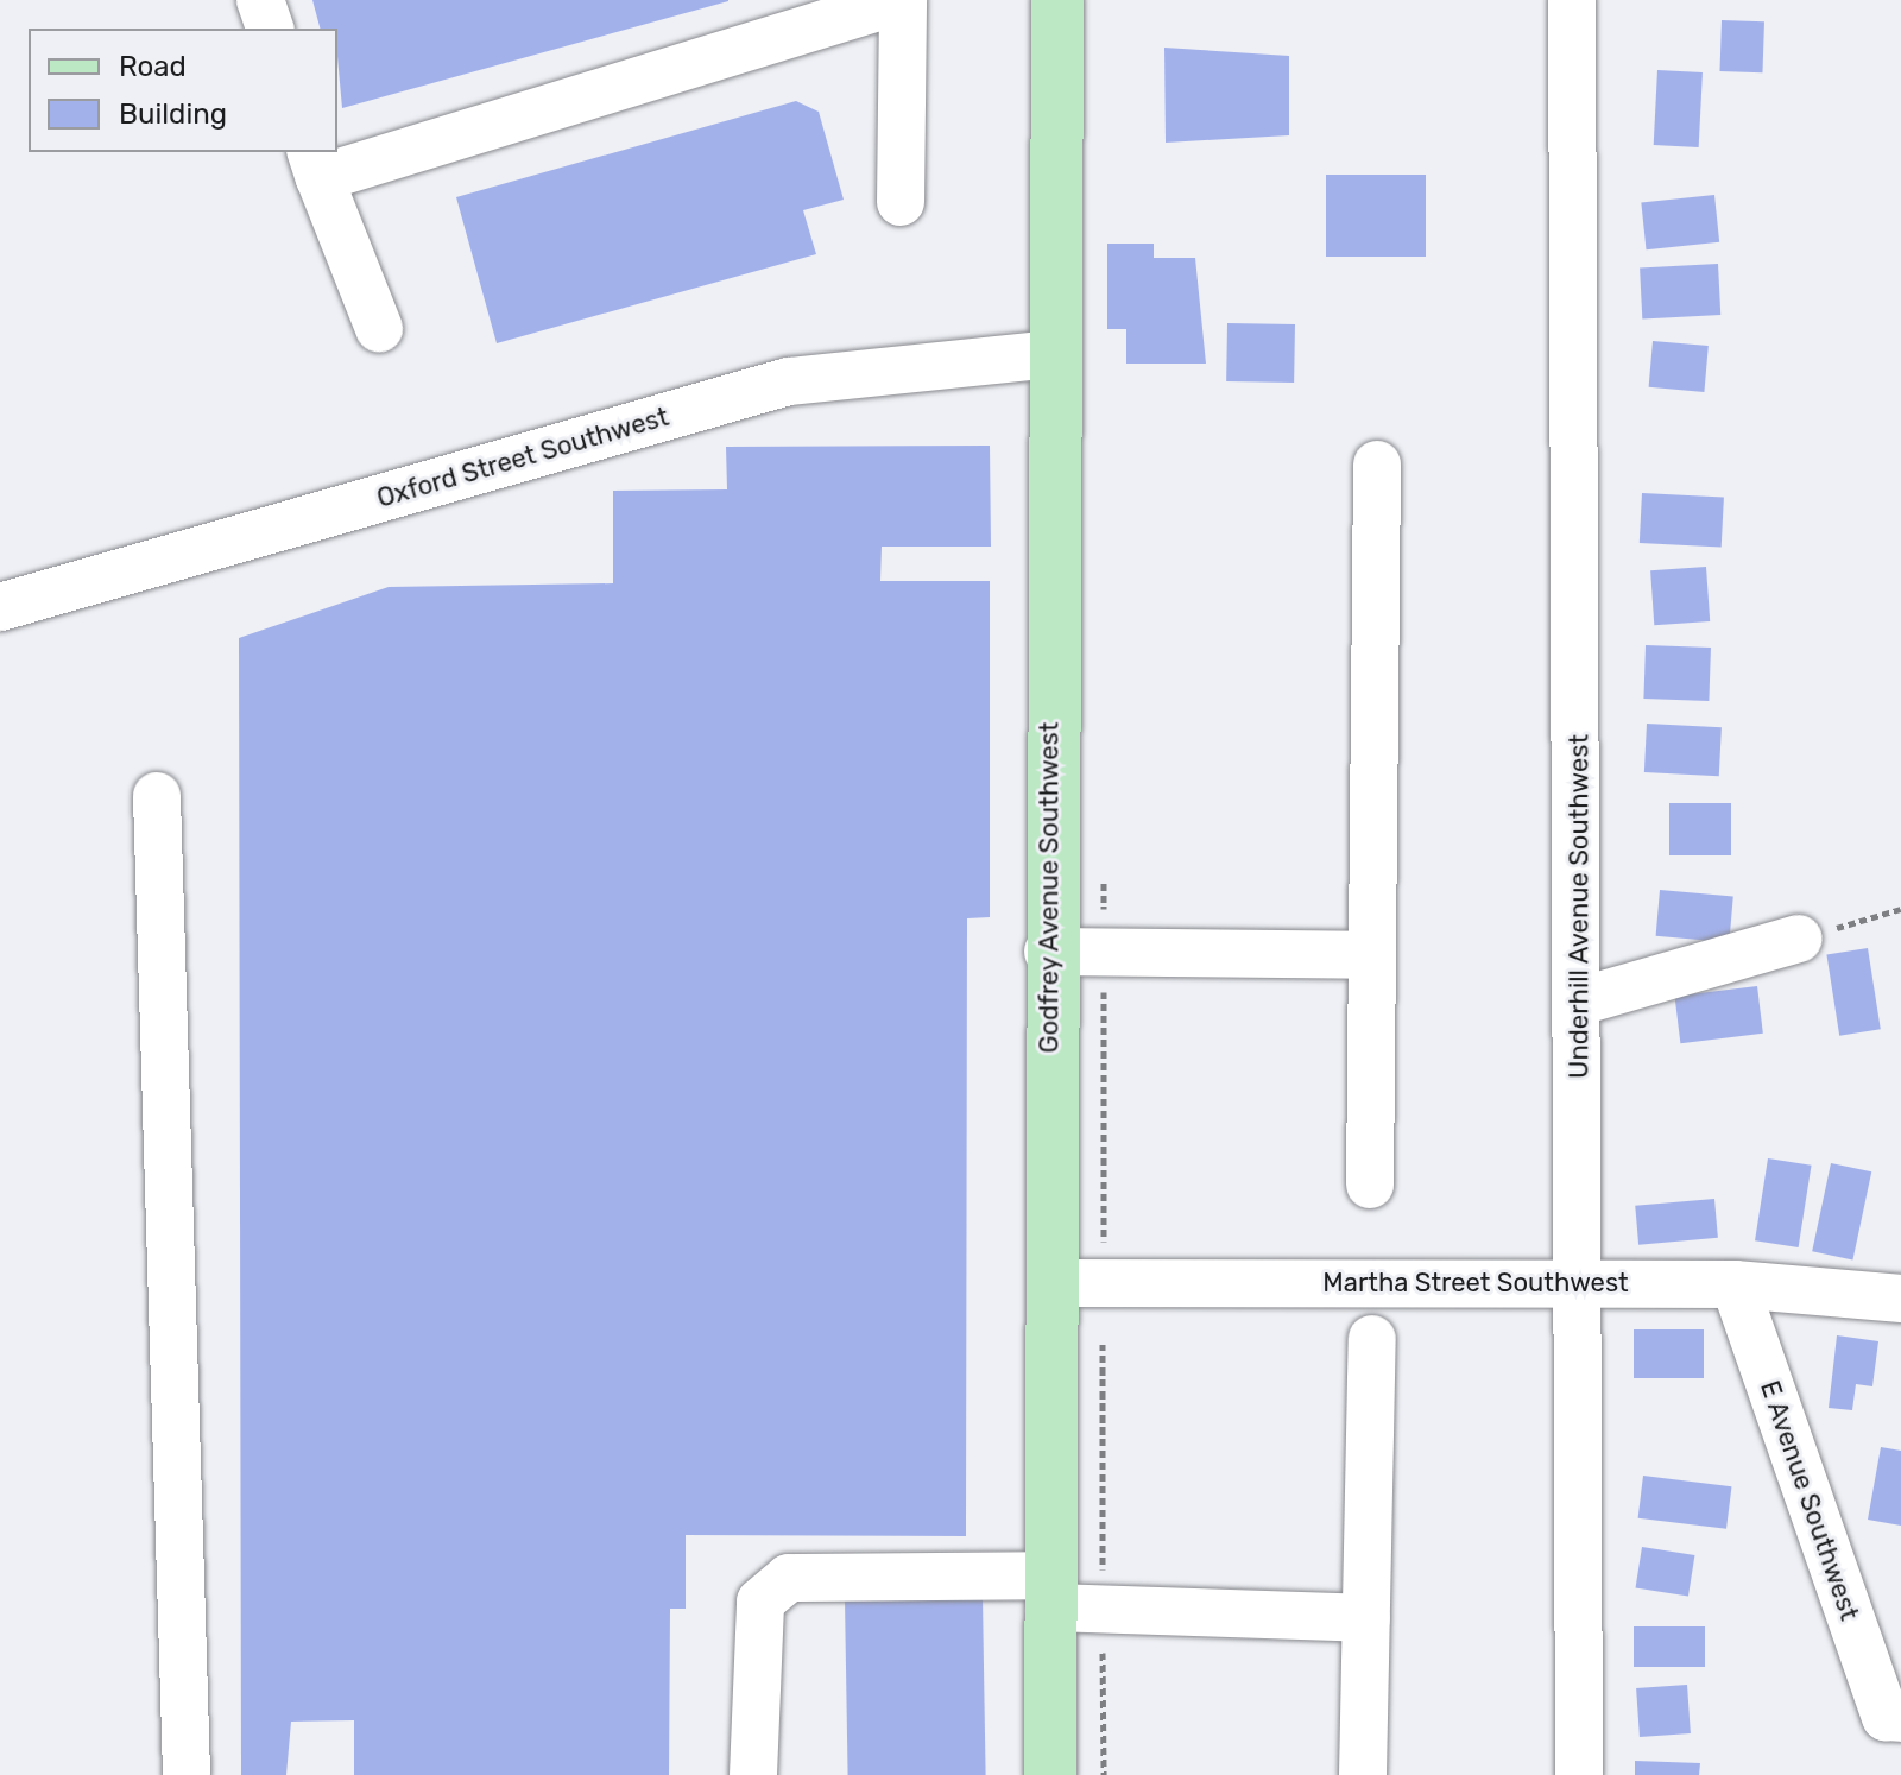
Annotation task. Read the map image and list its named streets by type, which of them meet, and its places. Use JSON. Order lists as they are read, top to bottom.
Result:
{
  "streets": {
    "main road": ["Godfrey Avenue Southwest"],
    "street": [
      "Oxford Street Southwest",
      "Underhill Avenue Southwest",
      "Martha Street Southwest",
      "E Avenue Southwest"
    ]
  },
  "crossings": [
    ["Oxford Street Southwest", "Godfrey Avenue Southwest"],
    ["Godfrey Avenue Southwest", "Martha Street Southwest"],
    ["Underhill Avenue Southwest", "Martha Street Southwest"],
    ["Martha Street Southwest", "E Avenue Southwest"]
  ],
  "legend": ["Road", "Building"]
}
